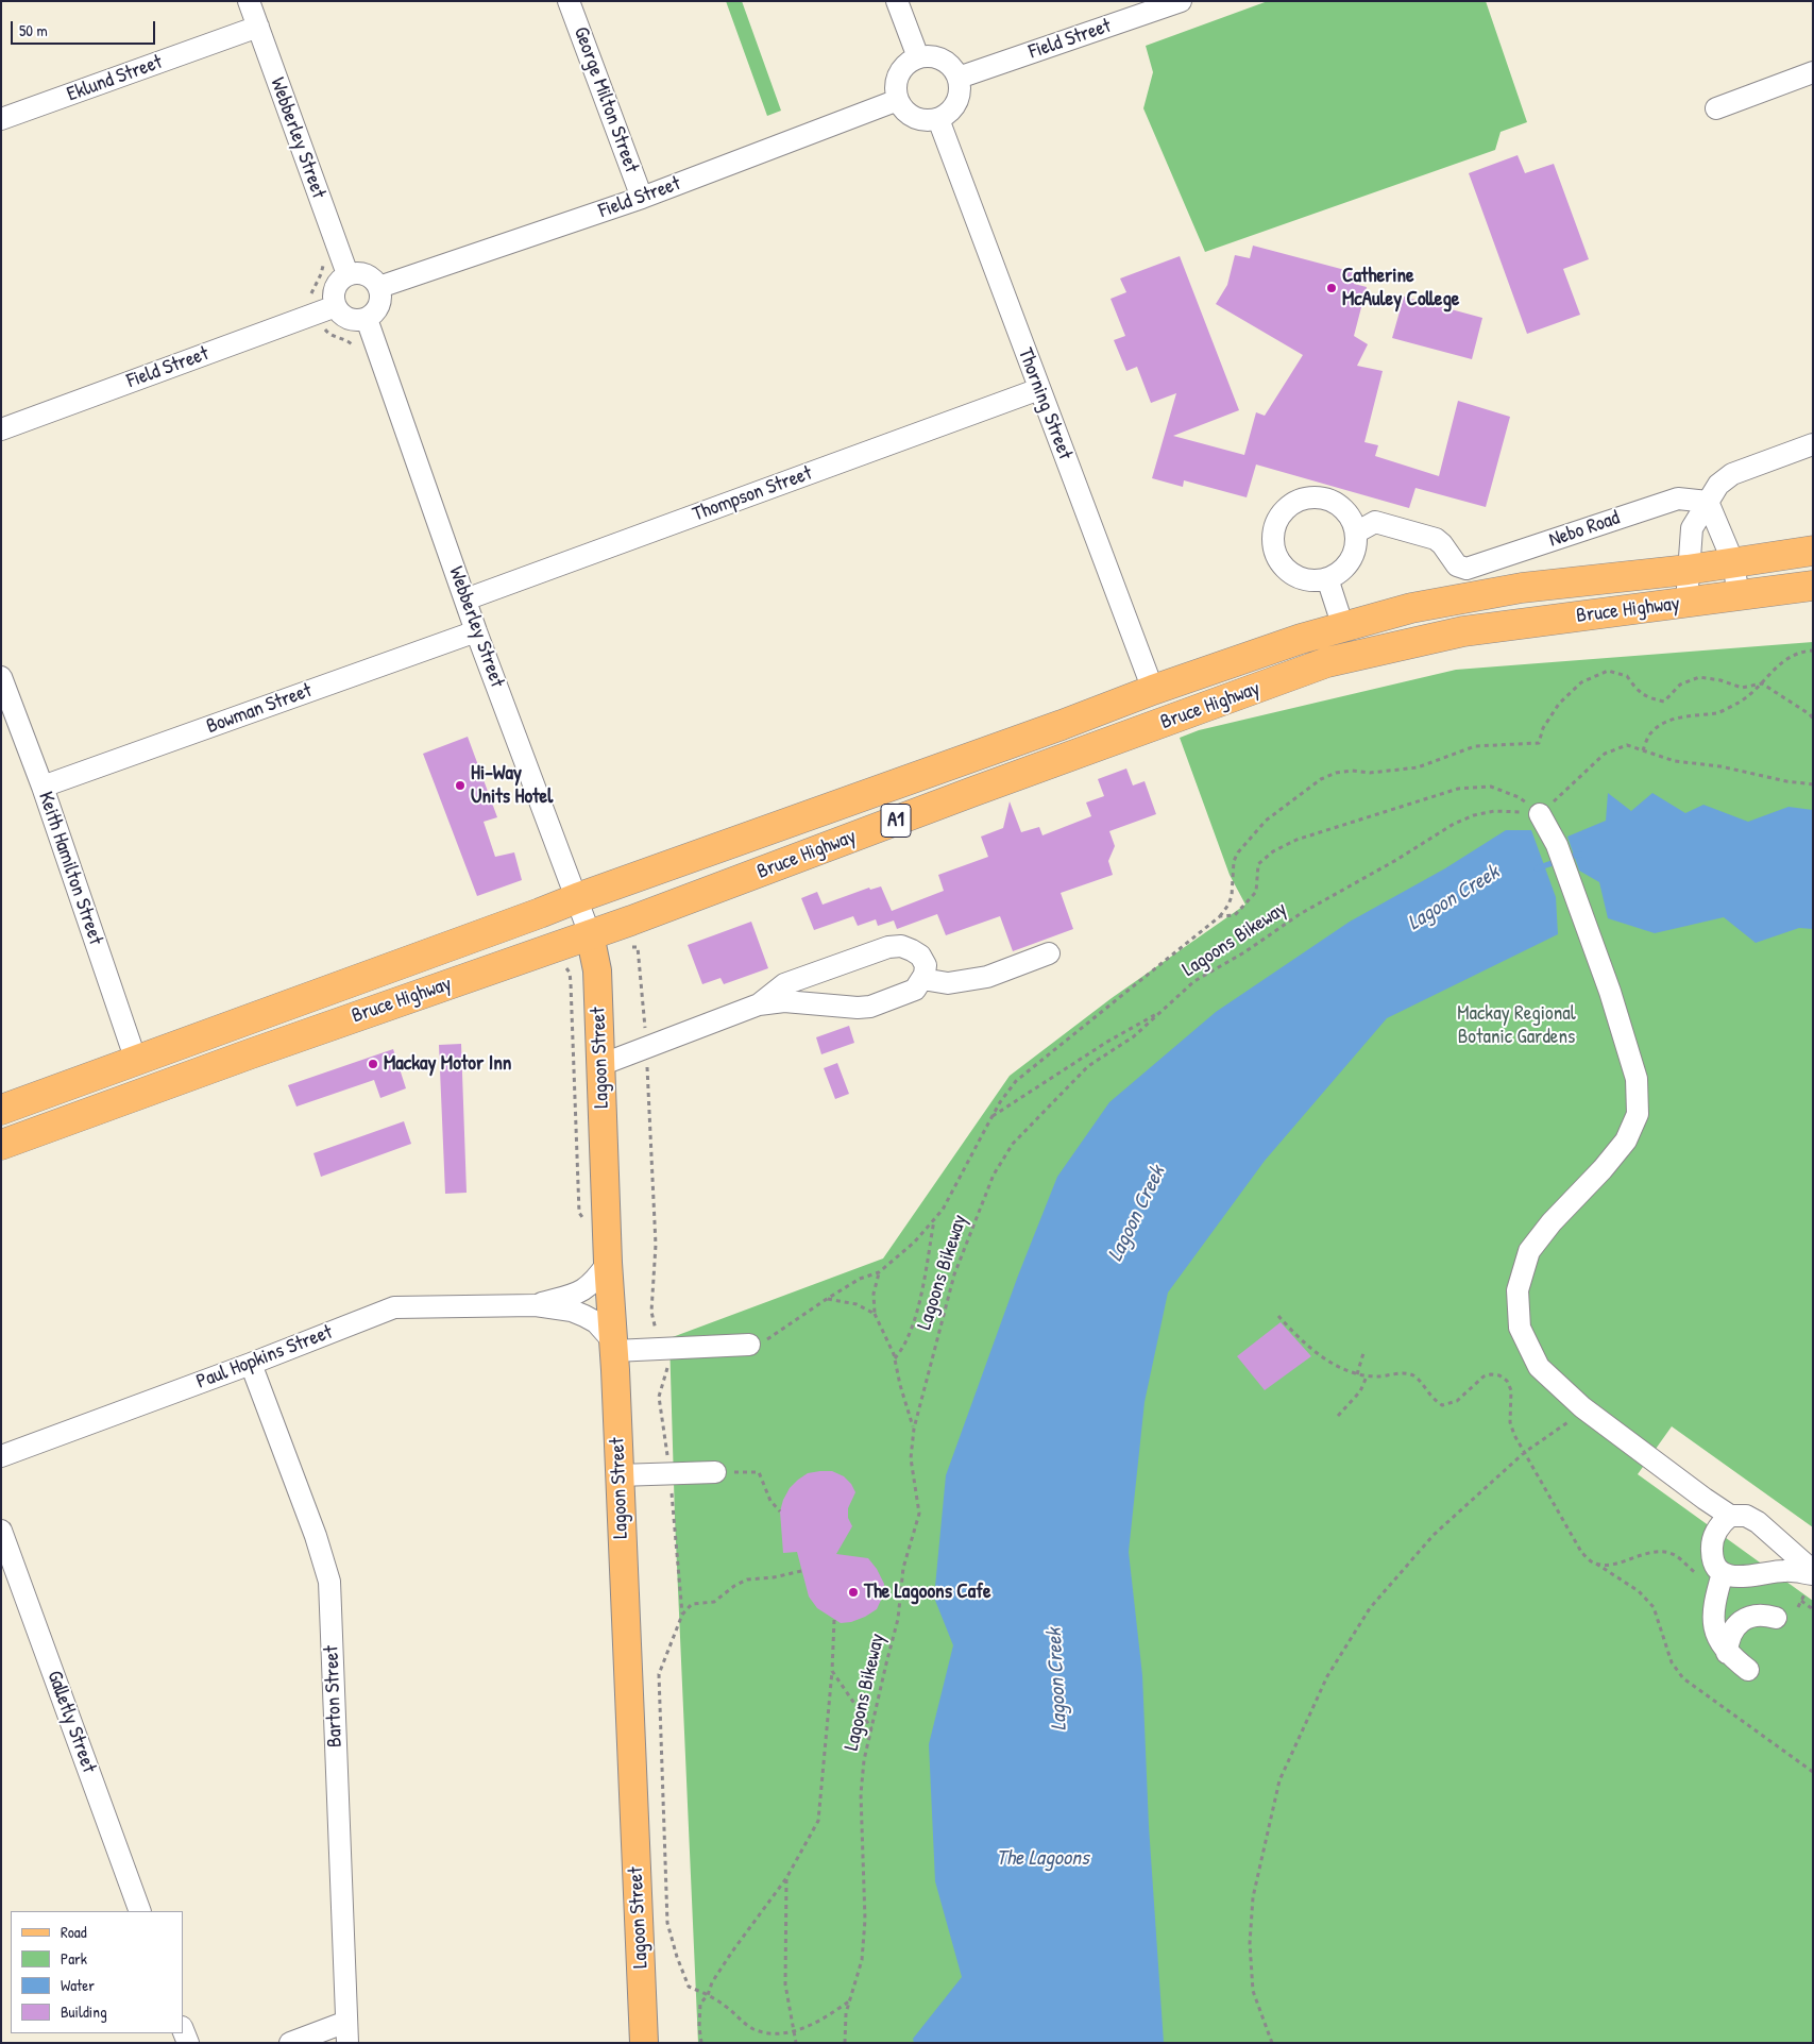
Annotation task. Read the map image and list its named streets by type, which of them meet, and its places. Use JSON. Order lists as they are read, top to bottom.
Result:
{
  "streets": {
    "highway": ["Bruce Highway", "A1"],
    "main road": ["Lagoon Street"],
    "street": [
      "Field Street",
      "Eklund Street",
      "George Milton Street",
      "Webberley Street",
      "Thorning Street",
      "Thompson Street",
      "Nebo Road",
      "Bowman Street",
      "Keith Hamilton Street",
      "Paul Hopkins Street",
      "Barton Street",
      "Galletly Street"
    ],
    "path": ["Lagoons Bikeway"]
  },
  "crossings": [
    ["Field Street", "George Milton Street"],
    ["Field Street", "Webberley Street"],
    ["Field Street", "Thorning Street"],
    ["Eklund Street", "Webberley Street"],
    ["Webberley Street", "Thompson Street"],
    ["Webberley Street", "Bruce Highway"],
    ["Webberley Street", "Bowman Street"],
    ["Webberley Street", "Lagoon Street"],
    ["Thorning Street", "Thompson Street"],
    ["Thorning Street", "Bruce Highway"],
    ["Bruce Highway", "Keith Hamilton Street"],
    ["Bruce Highway", "Lagoon Street"],
    ["Bowman Street", "Keith Hamilton Street"],
    ["Lagoon Street", "Paul Hopkins Street"],
    ["Paul Hopkins Street", "Barton Street"]
  ],
  "water": ["Lagoon Creek", "The Lagoons"],
  "parks": ["Mackay Regional Botanic Gardens"],
  "places": [
    "Catherine McAuley College",
    "Hi-Way Units Hotel",
    "Mackay Motor Inn",
    "The Lagoons Cafe"
  ],
  "legend": [
    "Road",
    "Park",
    "Water",
    "Building"
  ],
  "scale_bar": "50 m"
}
